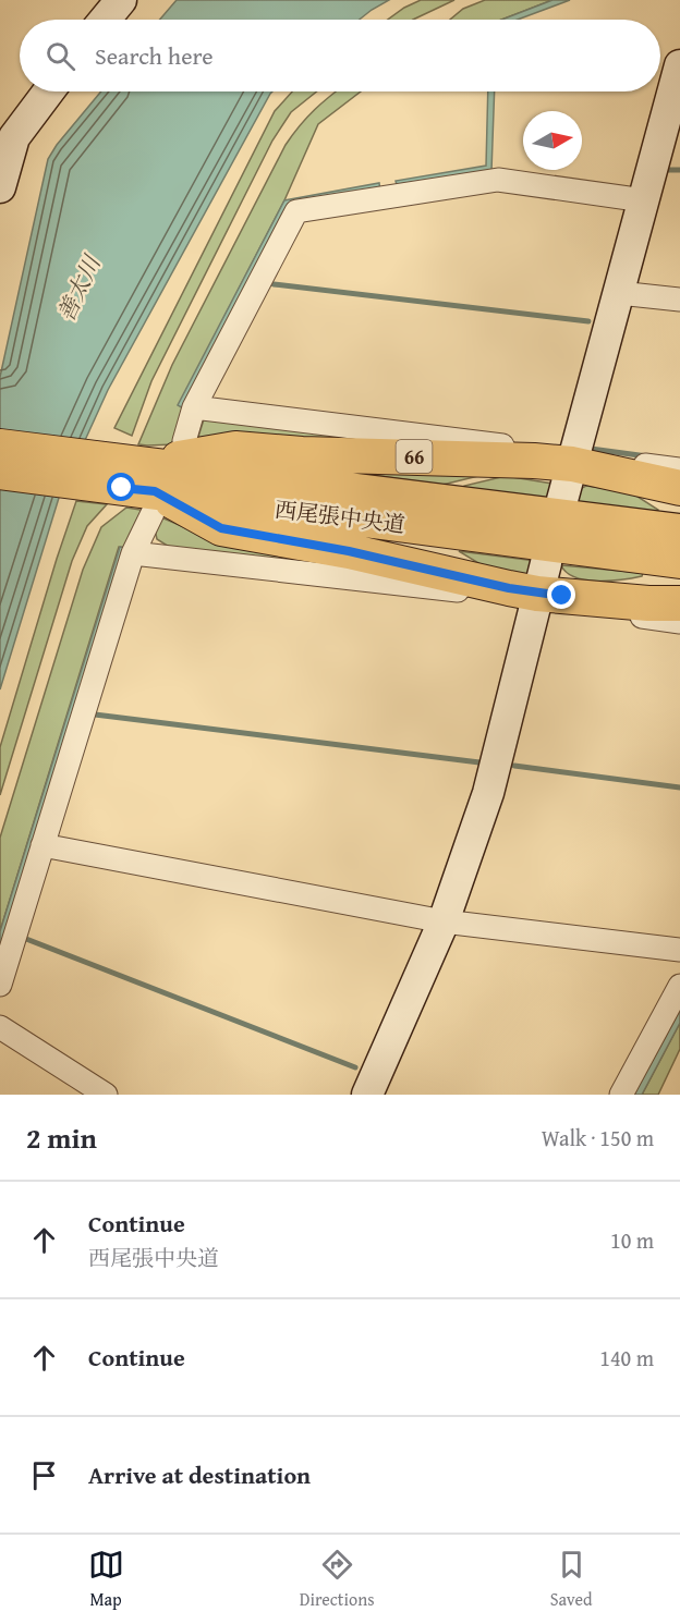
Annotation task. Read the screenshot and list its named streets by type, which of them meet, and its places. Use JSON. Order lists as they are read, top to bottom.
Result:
{
  "streets": {
    "main road": ["66", "西尾張中央道"]
  },
  "crossings": [
    ["66", "西尾張中央道"]
  ],
  "water": ["善太川"],
  "north": "right",
  "page": {
    "search": "Search here",
    "heading": ["2 min", "Walk · 150 m"],
    "list": [
      ["Continue", "西尾張中央道", "10 m"],
      ["Continue", "140 m"],
      "Arrive at destination"
    ],
    "nav": ["Map", "Directions", "Saved"]
  }
}
